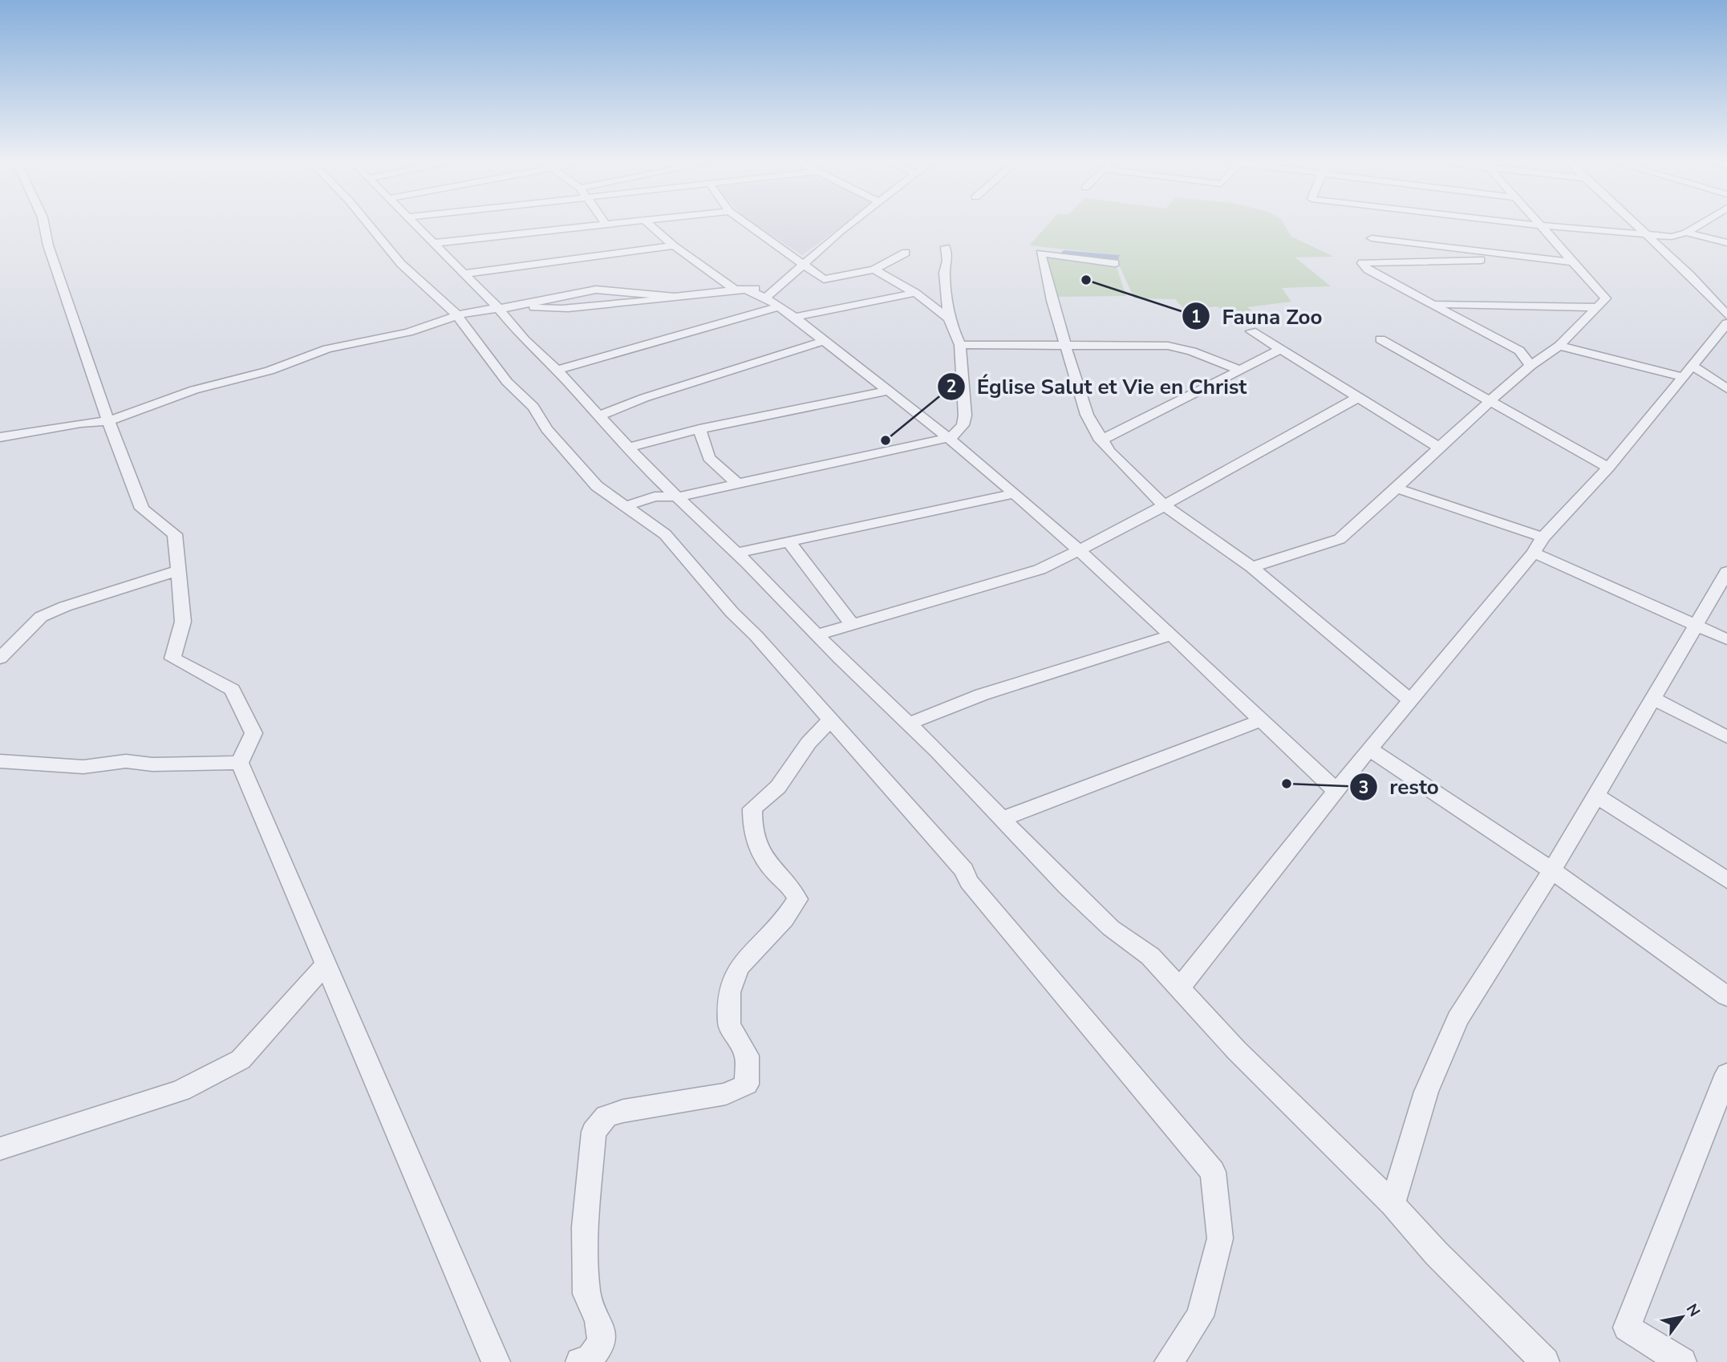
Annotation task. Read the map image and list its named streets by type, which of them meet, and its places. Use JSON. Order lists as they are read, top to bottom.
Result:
{
  "places": ["Fauna Zoo", "Église Salut et Vie en Christ", "resto"],
  "north": "top right"
}
